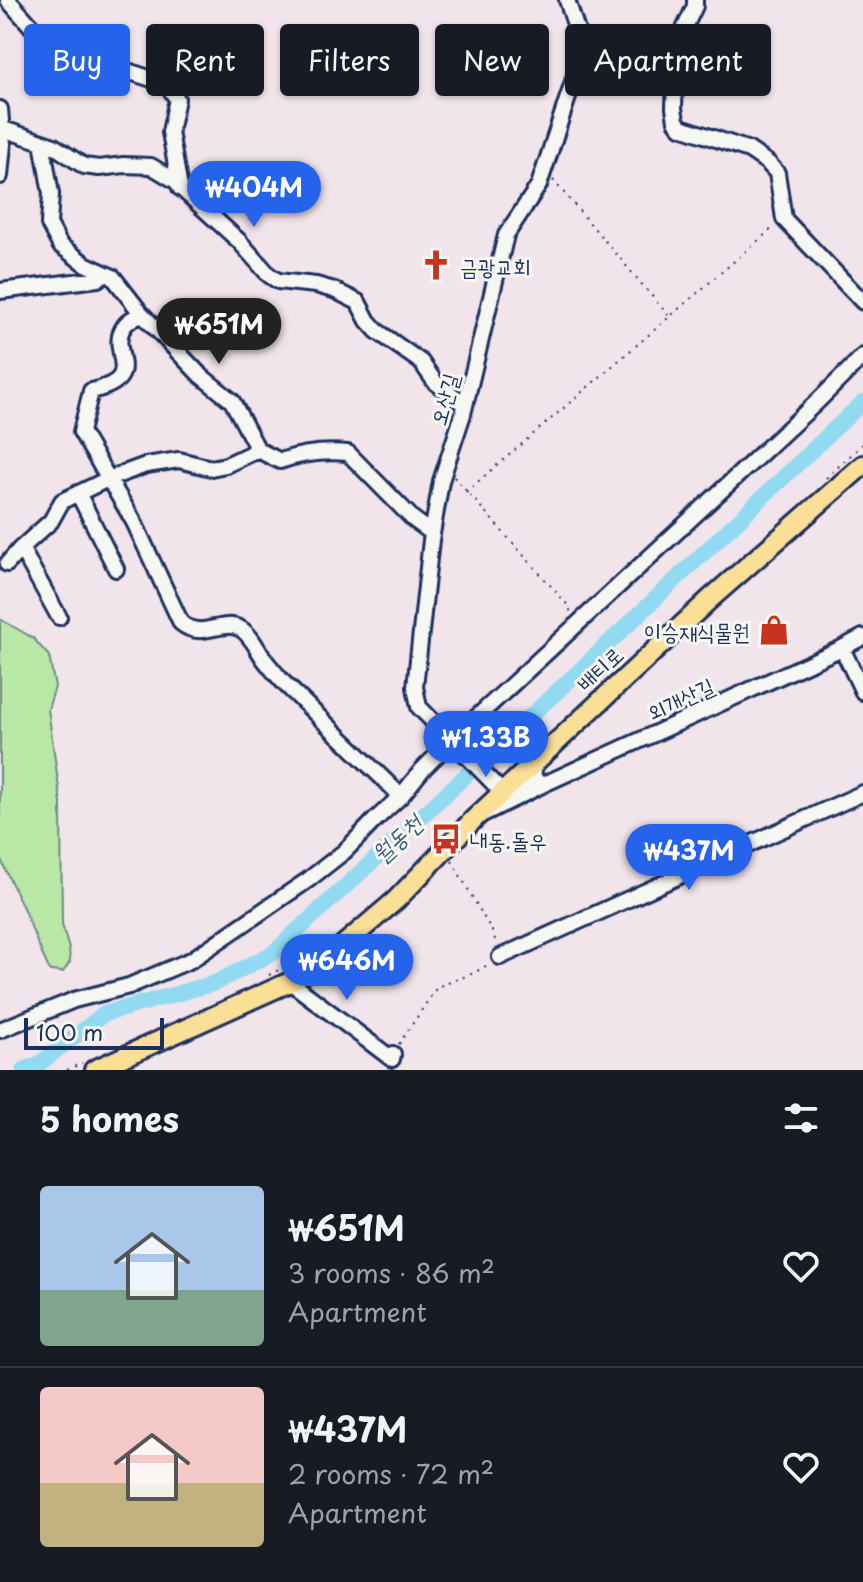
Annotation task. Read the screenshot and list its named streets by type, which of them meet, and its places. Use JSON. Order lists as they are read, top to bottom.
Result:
{
  "streets": {
    "main road": ["배티로"],
    "street": ["오산길", "외개산길"]
  },
  "crossings": [
    ["오산길", "배티로"],
    ["배티로", "외개산길"]
  ],
  "water": ["월동천"],
  "places": {
    "church": ["금광교회"],
    "shop": ["이승재식물원"],
    "bus stop": ["내동.돌우"]
  },
  "scale_bar": "100 m",
  "page": {
    "chip": [
      "Buy",
      "Rent",
      "Filters",
      "New",
      "Apartment"
    ],
    "price": [
      "₩404M",
      "₩651M",
      "₩1.33B",
      "₩437M",
      "₩646M"
    ],
    "scale": "100 m",
    "heading": "5 homes",
    "list": [
      {
        "name": "₩651M",
        "note": "3 rooms · 86 m² · Apartment"
      },
      {
        "name": "₩437M",
        "note": "2 rooms · 72 m² · Apartment"
      }
    ]
  }
}
